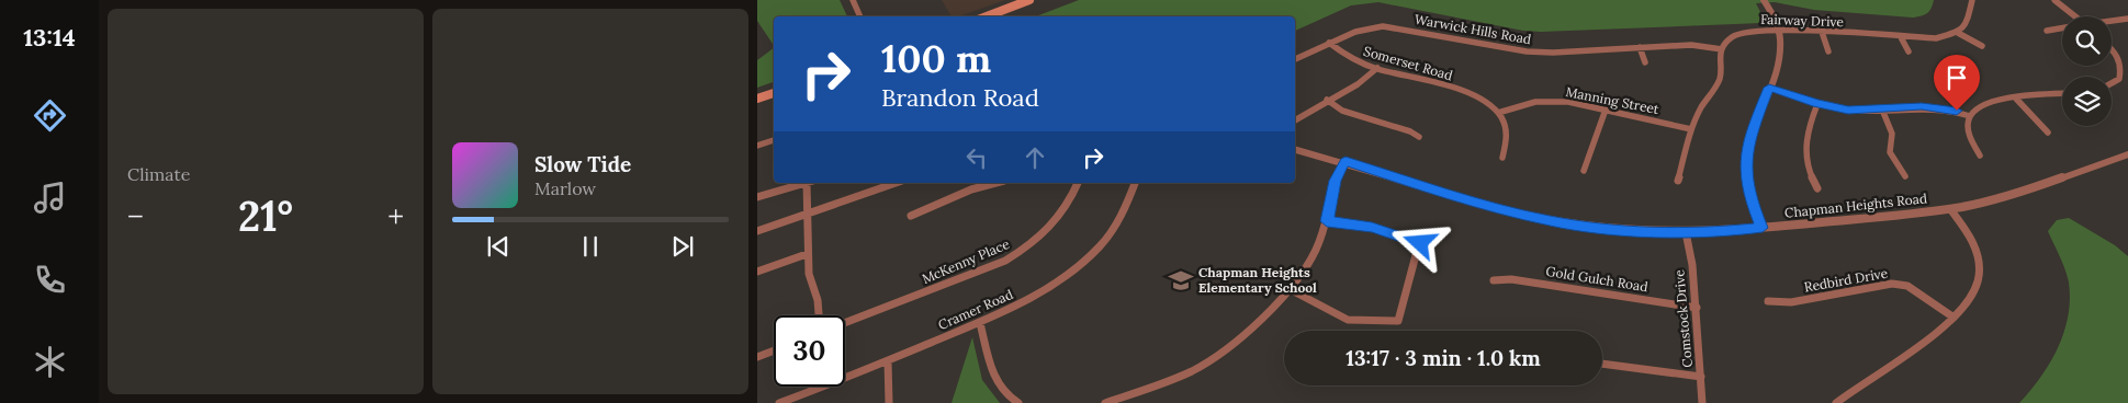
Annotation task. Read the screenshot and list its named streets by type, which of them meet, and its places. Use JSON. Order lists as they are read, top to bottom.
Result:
{
  "streets": {
    "street": [
      "Fairway Drive",
      "Warwick Hills Road",
      "Somerset Road",
      "Manning Street",
      "Chapman Heights Road",
      "McKenny Place",
      "Gold Gulch Road",
      "Redbird Drive",
      "Cramer Road",
      "Comstock Drive"
    ]
  },
  "crossings": [
    ["Fairway Drive", "Warwick Hills Road"],
    ["Warwick Hills Road", "Somerset Road"],
    ["Somerset Road", "Manning Street"],
    ["Chapman Heights Road", "Comstock Drive"],
    ["Gold Gulch Road", "Comstock Drive"]
  ],
  "places": {
    "school or university": ["Chapman Heights Elementary School"]
  },
  "page": {
    "tabs": "13:14",
    "tile": "Climate",
    "turn": ["100 m", "Brandon Road"],
    "song": ["Slow Tide", "Marlow"],
    "heat": ["−", "21°", "+"],
    "limit": "30",
    "trip": "13:17 · 3 min · 1.0 km"
  }
}
